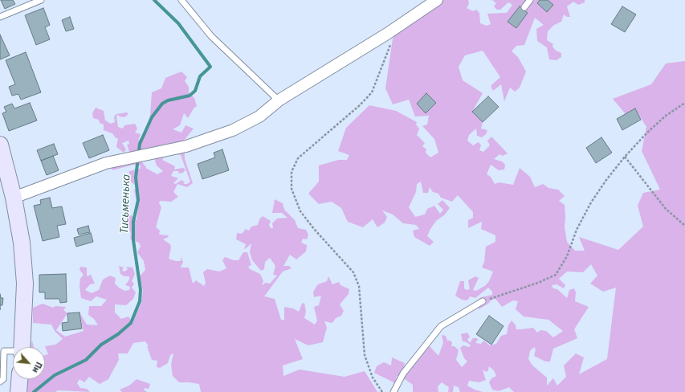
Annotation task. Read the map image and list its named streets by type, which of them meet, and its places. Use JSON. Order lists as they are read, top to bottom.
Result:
{
  "water": ["Тисьменька"],
  "north": "bottom right"
}
